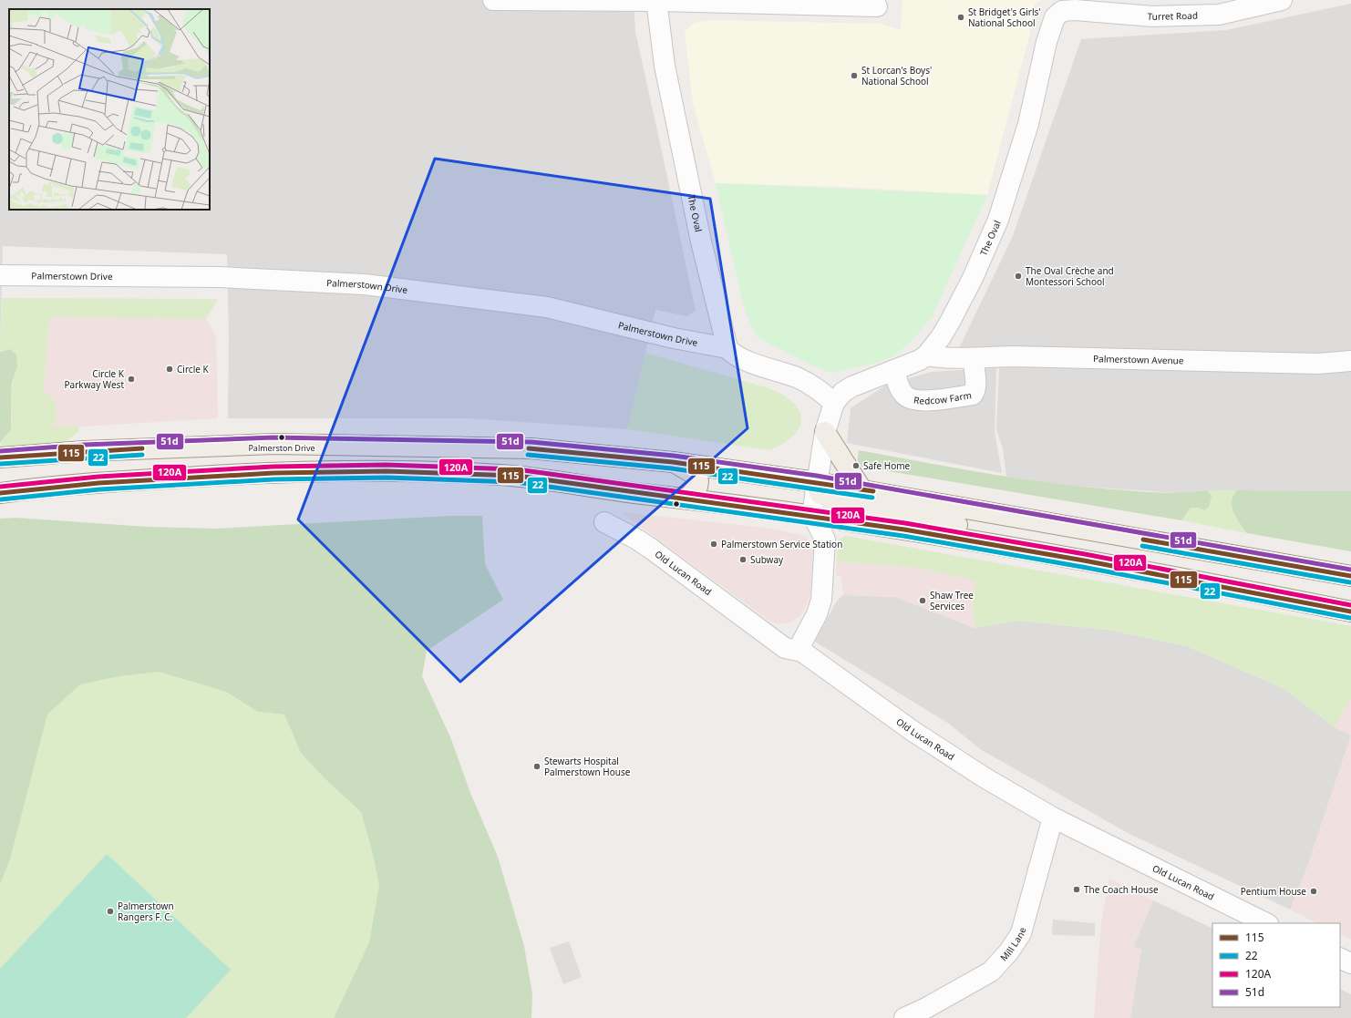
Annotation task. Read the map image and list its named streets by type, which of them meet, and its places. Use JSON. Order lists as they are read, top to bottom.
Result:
{
  "streets": {
    "street": [
      "Turret Road",
      "The Oval",
      "Palmerstown Drive",
      "Palmerstown Avenue",
      "Redcow Farm",
      "Old Lucan Road",
      "Mill Lane"
    ]
  },
  "crossings": [
    ["Turret Road", "The Oval"],
    ["The Oval", "Palmerstown Drive"],
    ["The Oval", "Palmerstown Avenue"],
    ["The Oval", "Redcow Farm"],
    ["Palmerstown Avenue", "Redcow Farm"],
    ["Old Lucan Road", "Mill Lane"]
  ],
  "places": [
    "St Bridget's Girls' National School",
    "St Lorcan's Boys' National School",
    "The Oval Crèche and Montessori School",
    "Circle K",
    "Circle K Parkway West",
    "Palmerston Drive",
    "Safe Home",
    "Palmerstown Service Station",
    "Subway",
    "Shaw Tree Services",
    "Stewarts Hospital Palmerstown House",
    "The Coach House",
    "Pentium House",
    "Palmerstown Rangers F. C."
  ],
  "lines": [
    "transit line 51d",
    "transit line 115",
    "transit line 22",
    "transit line 120A"
  ],
  "legend": [
    "115",
    "22",
    "120A",
    "51d"
  ]
}
